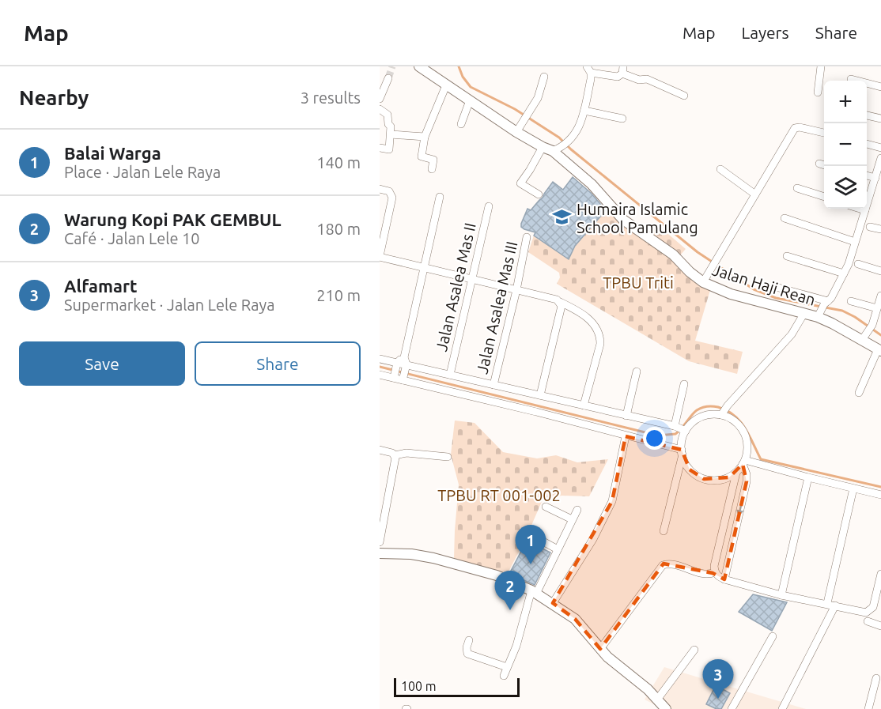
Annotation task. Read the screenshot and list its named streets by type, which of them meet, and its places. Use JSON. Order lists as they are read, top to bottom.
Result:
{
  "streets": {
    "street": ["Jalan Haji Rean", "Jalan Asalea Mas II", "Jalan Asalea Mas III"]
  },
  "parks": ["TPBU Triti", "TPBU RT 001-002"],
  "places": {
    "school or university": ["Humaira Islamic School Pamulang"]
  },
  "scale_bar": "100 m",
  "page": {
    "header": "Map",
    "nav": ["Map", "Layers", "Share"],
    "heading": ["Nearby", "3 results"],
    "map_buttons": ["+", "−"],
    "list": [
      {
        "mark": "1",
        "name": "Balai Warga",
        "note": "Place · Jalan Lele Raya",
        "value": "140 m"
      },
      {
        "mark": "2",
        "name": "Warung Kopi PAK GEMBUL",
        "note": "Café · Jalan Lele 10",
        "value": "180 m"
      },
      {
        "mark": "3",
        "name": "Alfamart",
        "note": "Supermarket · Jalan Lele Raya",
        "value": "210 m"
      }
    ],
    "buttons": ["Save", "Share"],
    "pins": ["1", "2", "3"],
    "scale": "100 m"
  }
}
